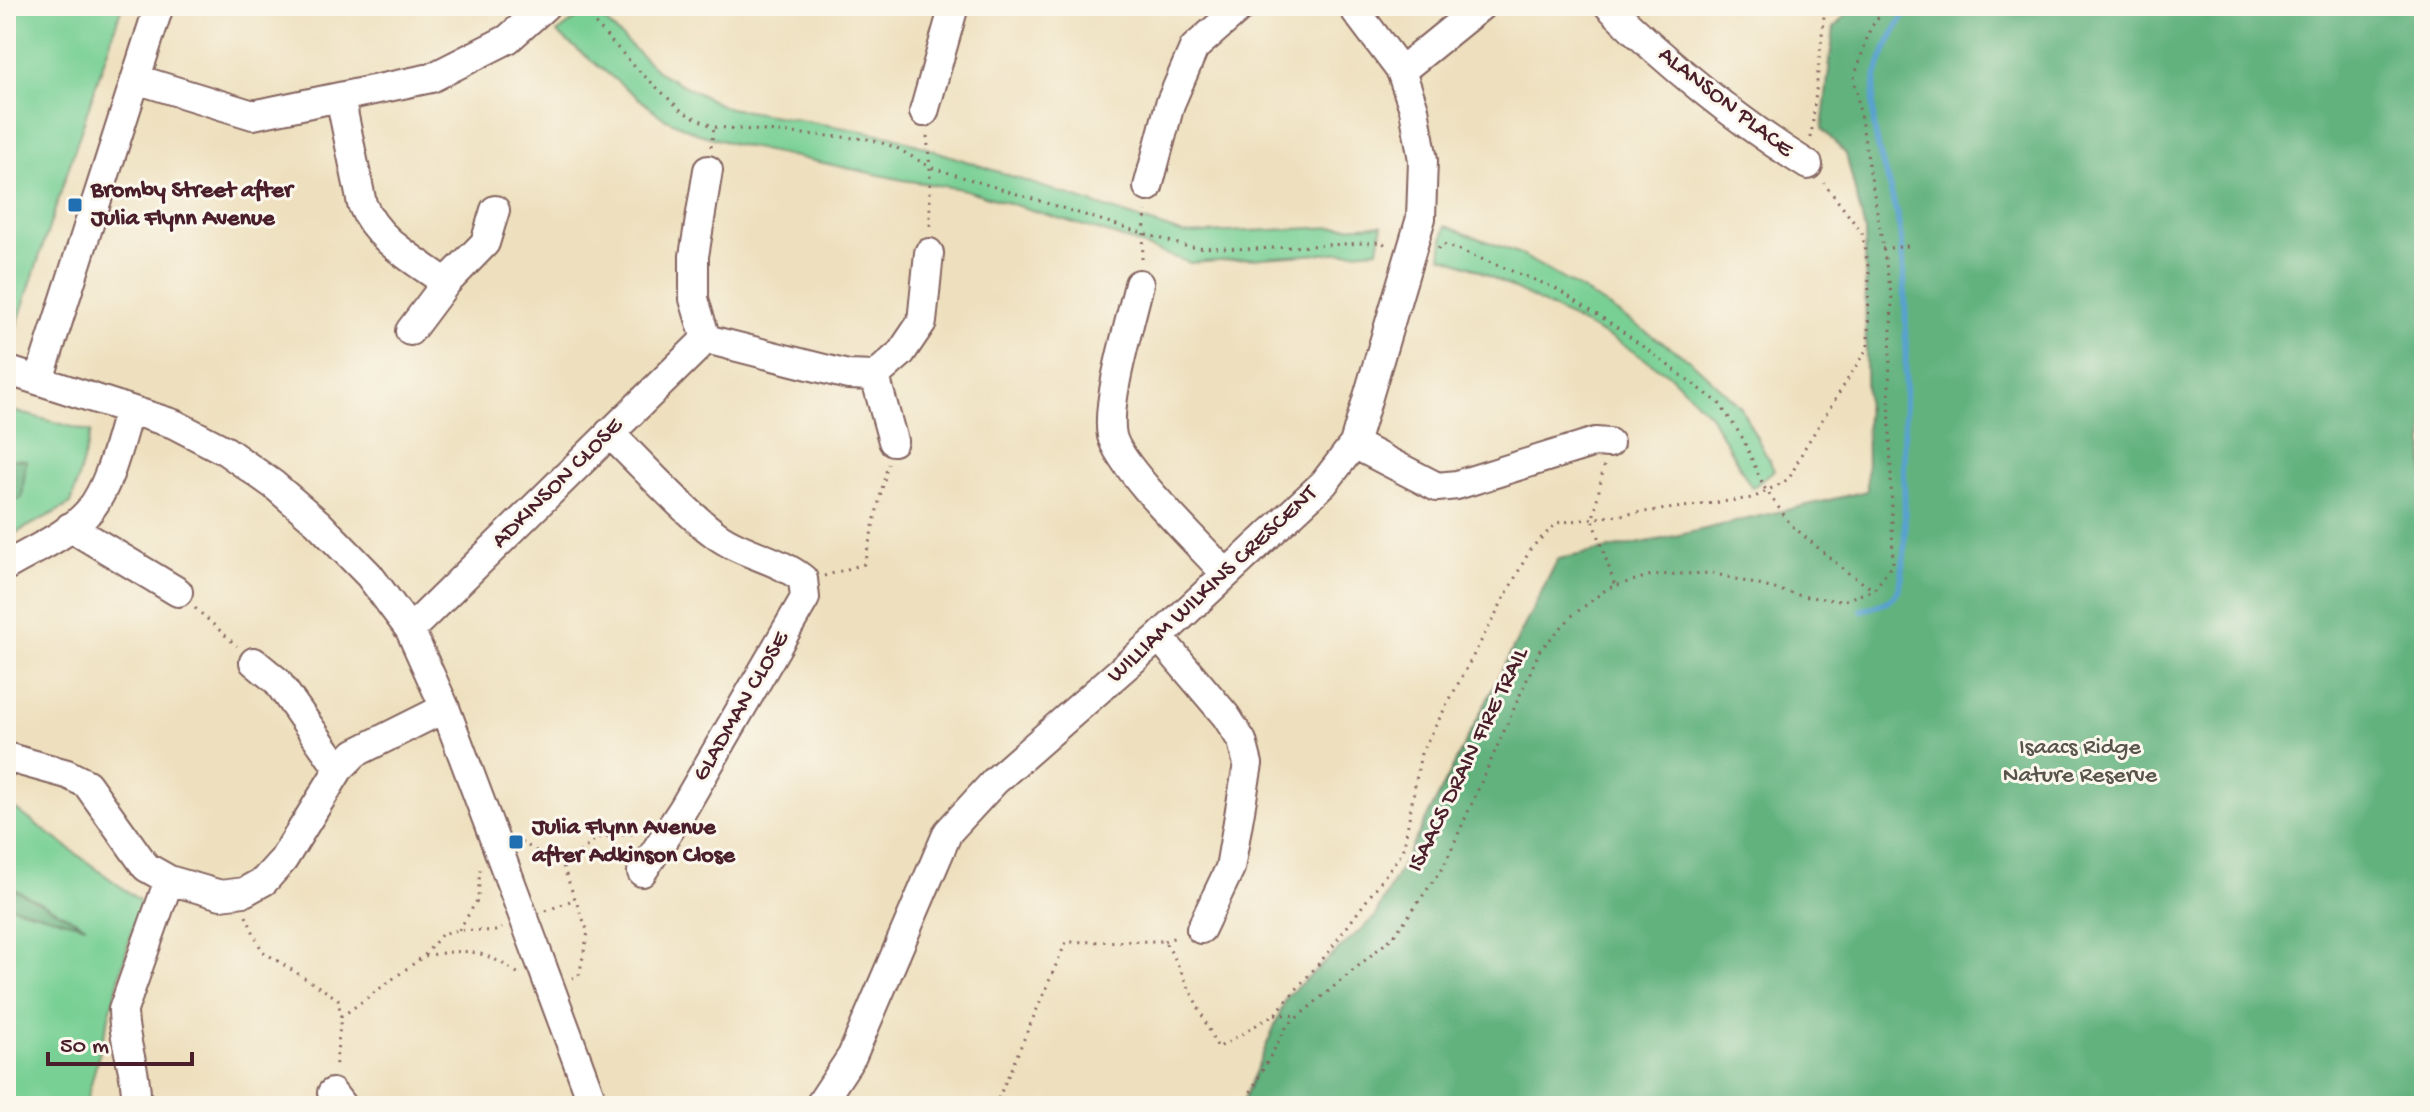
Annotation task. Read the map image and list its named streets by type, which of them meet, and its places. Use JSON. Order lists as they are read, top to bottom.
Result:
{
  "streets": {
    "street": [
      "ALANSON PLACE",
      "ADKINSON CLOSE",
      "WILLIAM WILKINS CRESCENT",
      "GLADMAN CLOSE"
    ],
    "path": ["ISAACS DRAIN FIRE TRAIL"]
  },
  "parks": ["Isaacs Ridge Nature Reserve"],
  "places": {
    "transit": ["Bromby Street after Julia Flynn Avenue", "Julia Flynn Avenue after Adkinson Close"]
  },
  "scale_bar": "50 m"
}
